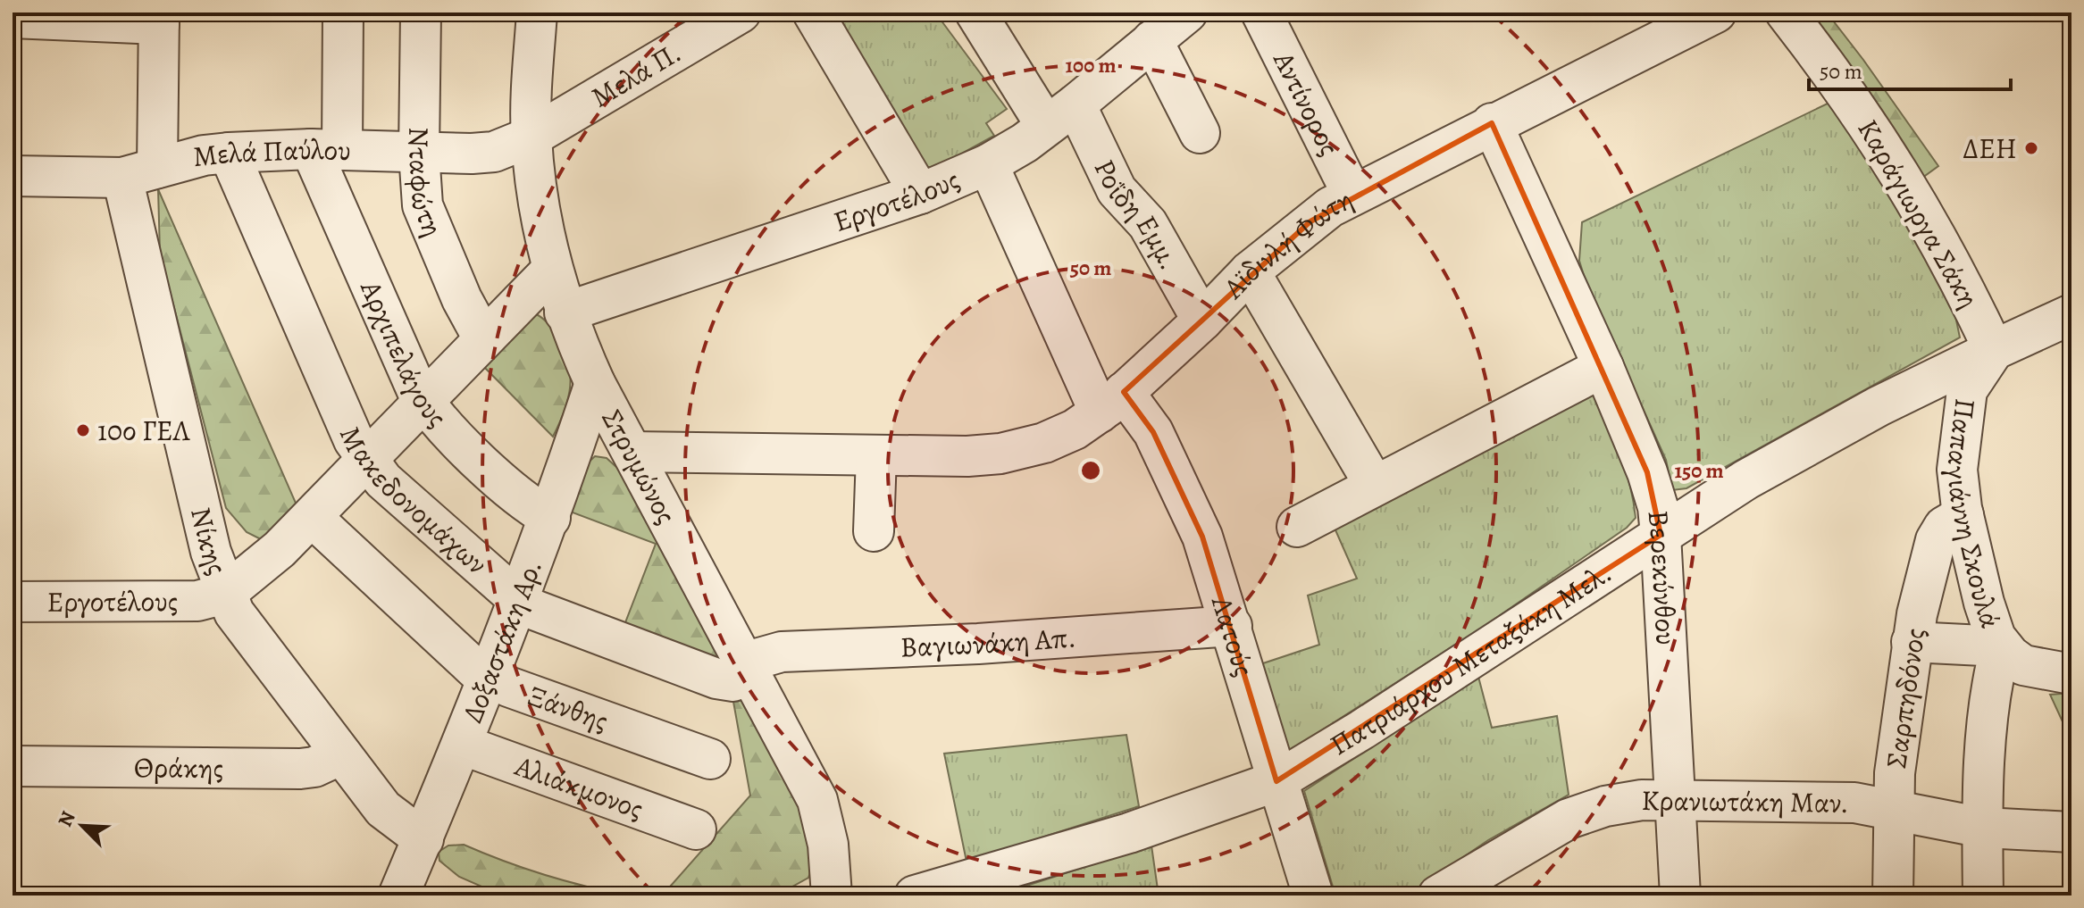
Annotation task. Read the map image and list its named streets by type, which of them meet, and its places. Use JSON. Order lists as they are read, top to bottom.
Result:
{
  "streets": {
    "street": [
      "Μελά Π.",
      "Αντίνορος",
      "Μελά Παύλου",
      "Νταφώτη",
      "Εργοτέλους",
      "Ροΐδη Εμμ.",
      "Καράγιωργα Σάκη",
      "Αϊδινλή Φώτη",
      "Αρχιπελάγους",
      "Στρυμώνος",
      "Μακεδονομάχων",
      "Παπαγιάννη Σκουλά",
      "Νίκης",
      "Βερεκύνθου",
      "Λατούς",
      "Δοξαστάκη Αρ.",
      "Βαγιωνάκη Απ.",
      "Πατριάρχου Μεταξάκη Μελ.",
      "Σαρπηδόνος",
      "Ξάνθης",
      "Θράκης",
      "Αλιάκμονος",
      "Κρανιωτάκη Μαν."
    ]
  },
  "crossings": [
    ["Μελά Π.", "Μελά Παύλου"],
    ["Μελά Π.", "Στρυμώνος"],
    ["Αντίνορος", "Αϊδινλή Φώτη"],
    ["Μελά Παύλου", "Νταφώτη"],
    ["Μελά Παύλου", "Αρχιπελάγους"],
    ["Μελά Παύλου", "Στρυμώνος"],
    ["Μελά Παύλου", "Μακεδονομάχων"],
    ["Μελά Παύλου", "Νίκης"],
    ["Νταφώτη", "Εργοτέλους"],
    ["Εργοτέλους", "Ροΐδη Εμμ."],
    ["Εργοτέλους", "Αρχιπελάγους"],
    ["Εργοτέλους", "Στρυμώνος"],
    ["Εργοτέλους", "Μακεδονομάχων"],
    ["Εργοτέλους", "Νίκης"],
    ["Εργοτέλους", "Λατούς"],
    ["Εργοτέλους", "Ξάνθης"],
    ["Ροΐδη Εμμ.", "Αϊδινλή Φώτη"],
    ["Καράγιωργα Σάκη", "Παπαγιάννη Σκουλά"],
    ["Καράγιωργα Σάκη", "Πατριάρχου Μεταξάκη Μελ."],
    ["Αϊδινλή Φώτη", "Στρυμώνος"],
    ["Αϊδινλή Φώτη", "Βερεκύνθου"],
    ["Αϊδινλή Φώτη", "Λατούς"],
    ["Αρχιπελάγους", "Δοξαστάκη Αρ."],
    ["Στρυμώνος", "Μακεδονομάχων"],
    ["Στρυμώνος", "Δοξαστάκη Αρ."],
    ["Στρυμώνος", "Βαγιωνάκη Απ."],
    ["Μακεδονομάχων", "Δοξαστάκη Αρ."],
    ["Μακεδονομάχων", "Βαγιωνάκη Απ."],
    ["Παπαγιάννη Σκουλά", "Πατριάρχου Μεταξάκη Μελ."],
    ["Παπαγιάννη Σκουλά", "Σαρπηδόνος"],
    ["Νίκης", "Δοξαστάκη Αρ."],
    ["Νίκης", "Θράκης"],
    ["Βερεκύνθου", "Πατριάρχου Μεταξάκη Μελ."],
    ["Βερεκύνθου", "Κρανιωτάκη Μαν."],
    ["Λατούς", "Βαγιωνάκη Απ."],
    ["Λατούς", "Πατριάρχου Μεταξάκη Μελ."],
    ["Δοξαστάκη Αρ.", "Ξάνθης"],
    ["Δοξαστάκη Αρ.", "Αλιάκμονος"],
    ["Σαρπηδόνος", "Κρανιωτάκη Μαν."]
  ],
  "places": ["ΔΕΗ", "10ο ΓΕΛ"],
  "scale_bar": "50 m",
  "north": "top left",
  "rings": ["100 m", "50 m", "150 m"]
}
